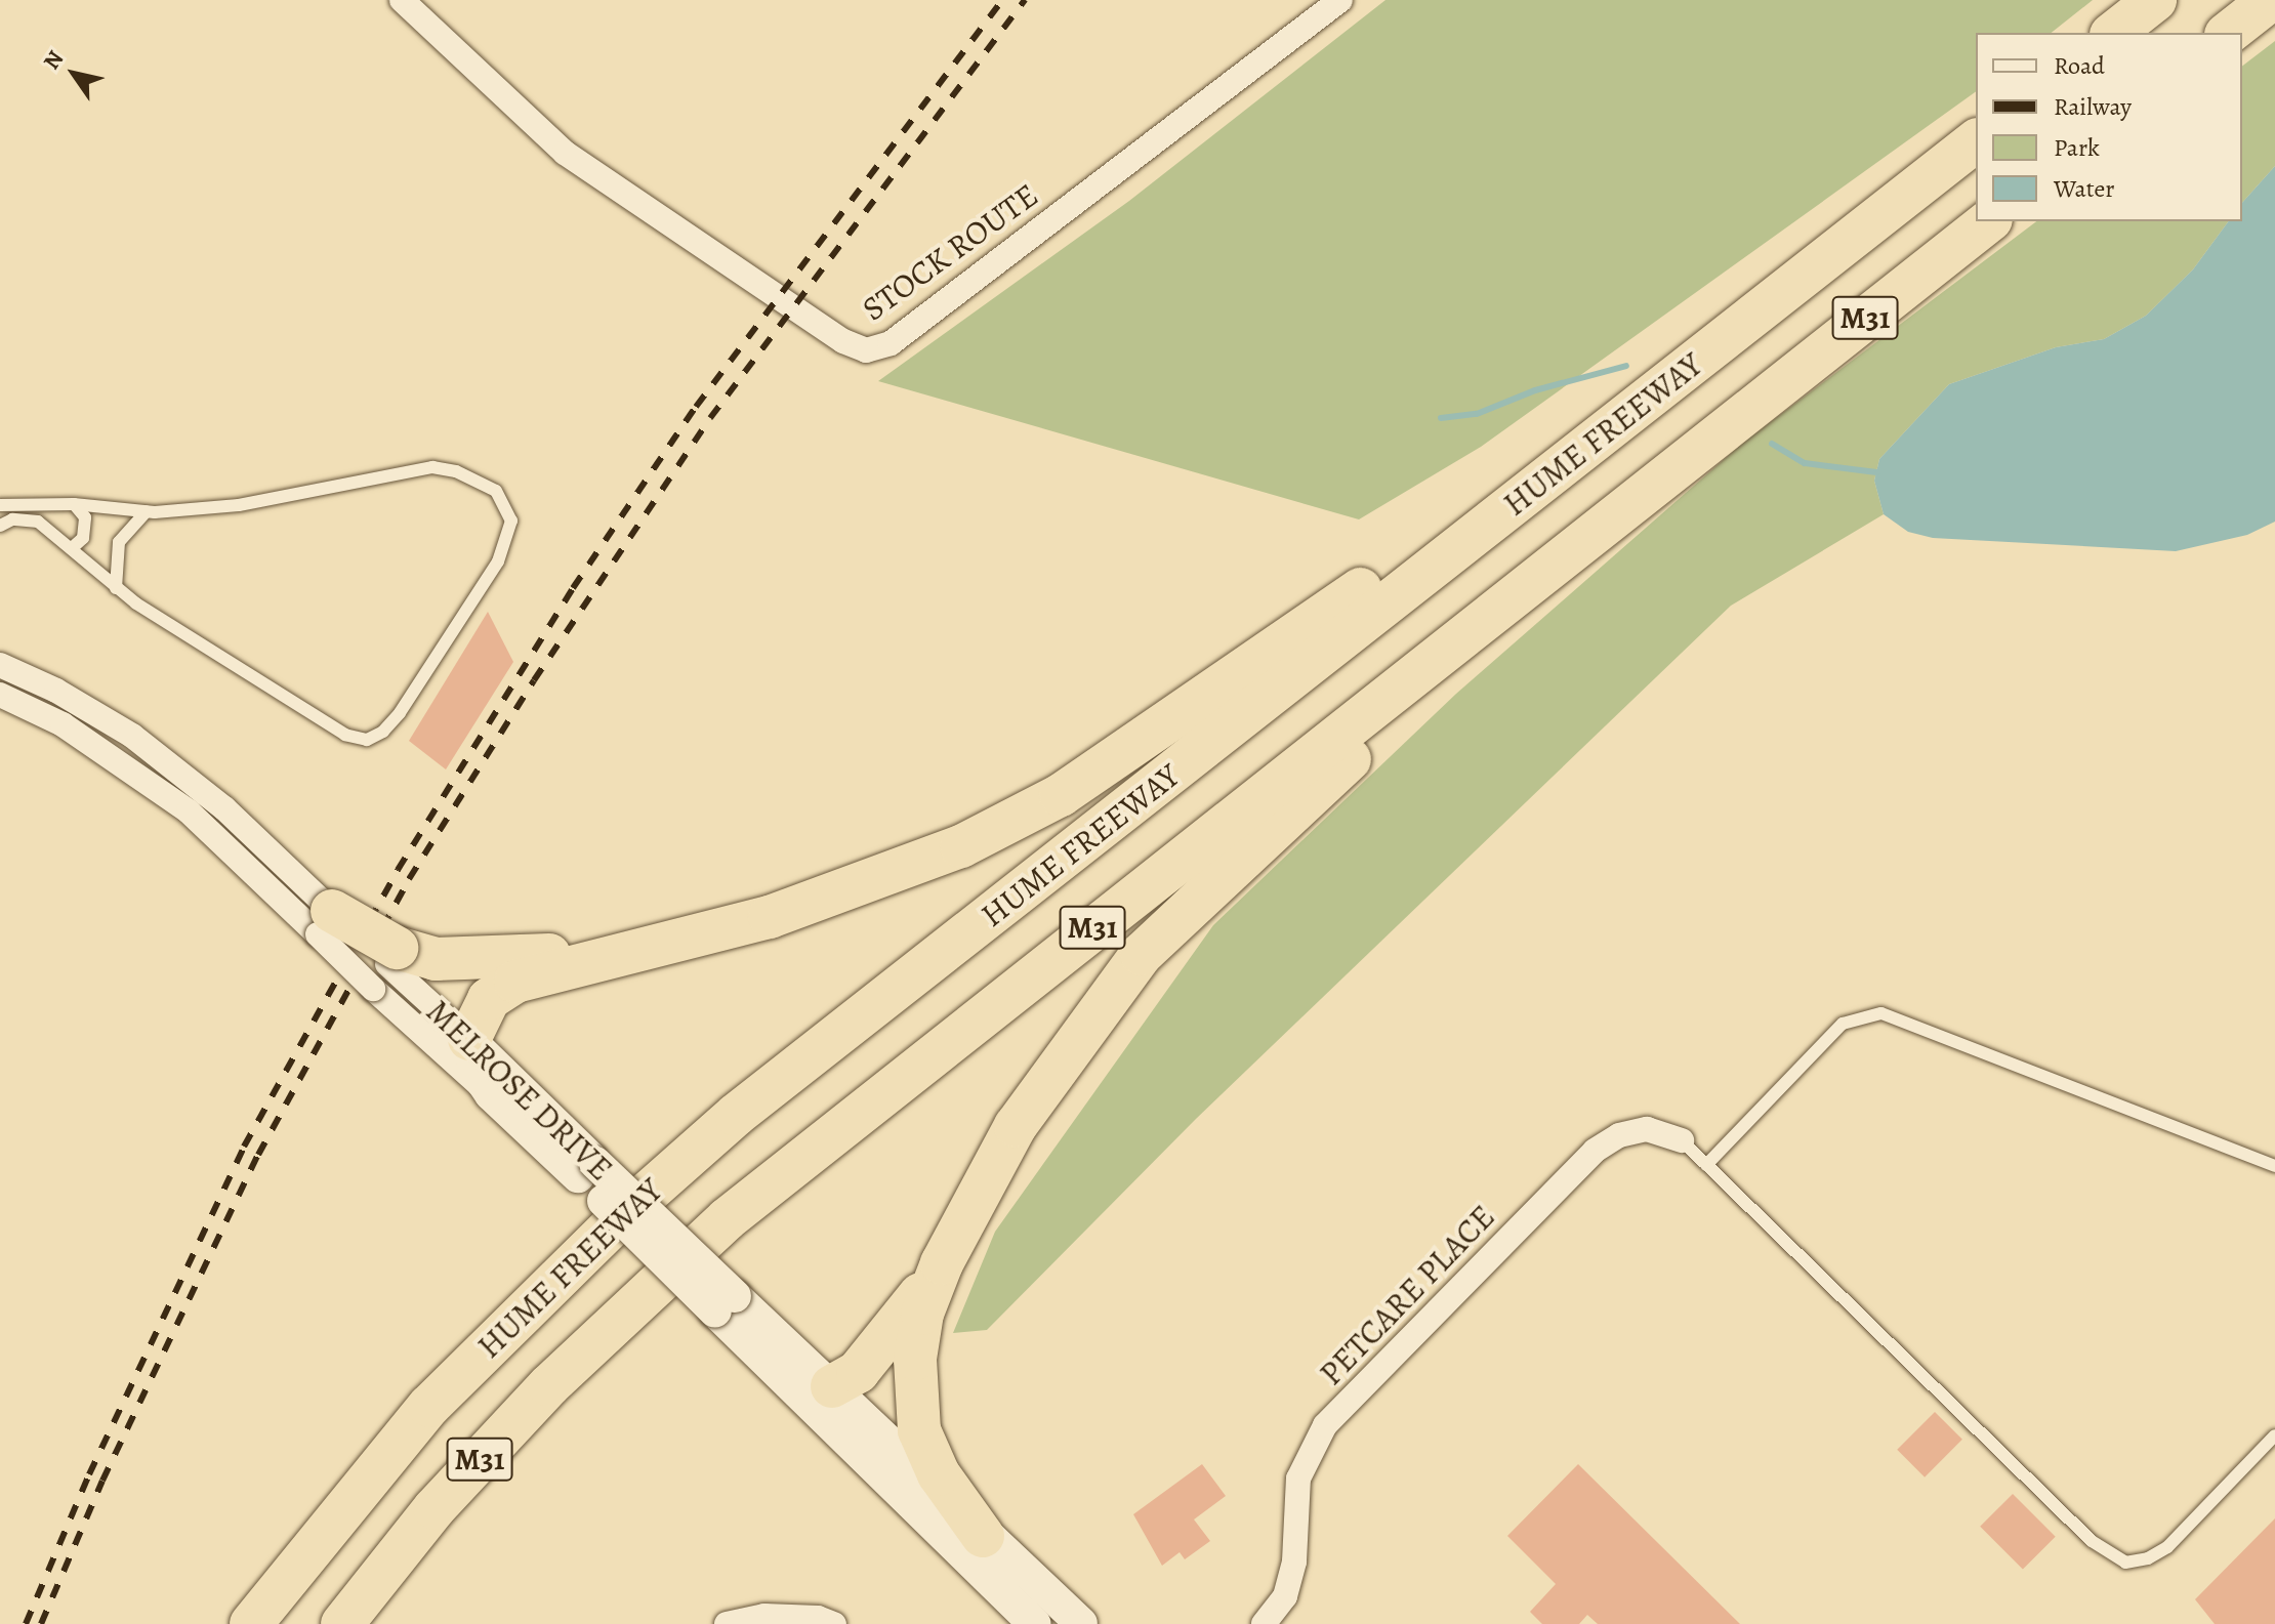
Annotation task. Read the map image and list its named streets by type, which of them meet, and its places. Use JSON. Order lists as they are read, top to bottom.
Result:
{
  "streets": {
    "highway": ["M31", "HUME FREEWAY"],
    "main road": ["MELROSE DRIVE"],
    "street": ["STOCK ROUTE", "PETCARE PLACE"]
  },
  "legend": [
    "Road",
    "Railway",
    "Park",
    "Water"
  ],
  "north": "top left"
}
